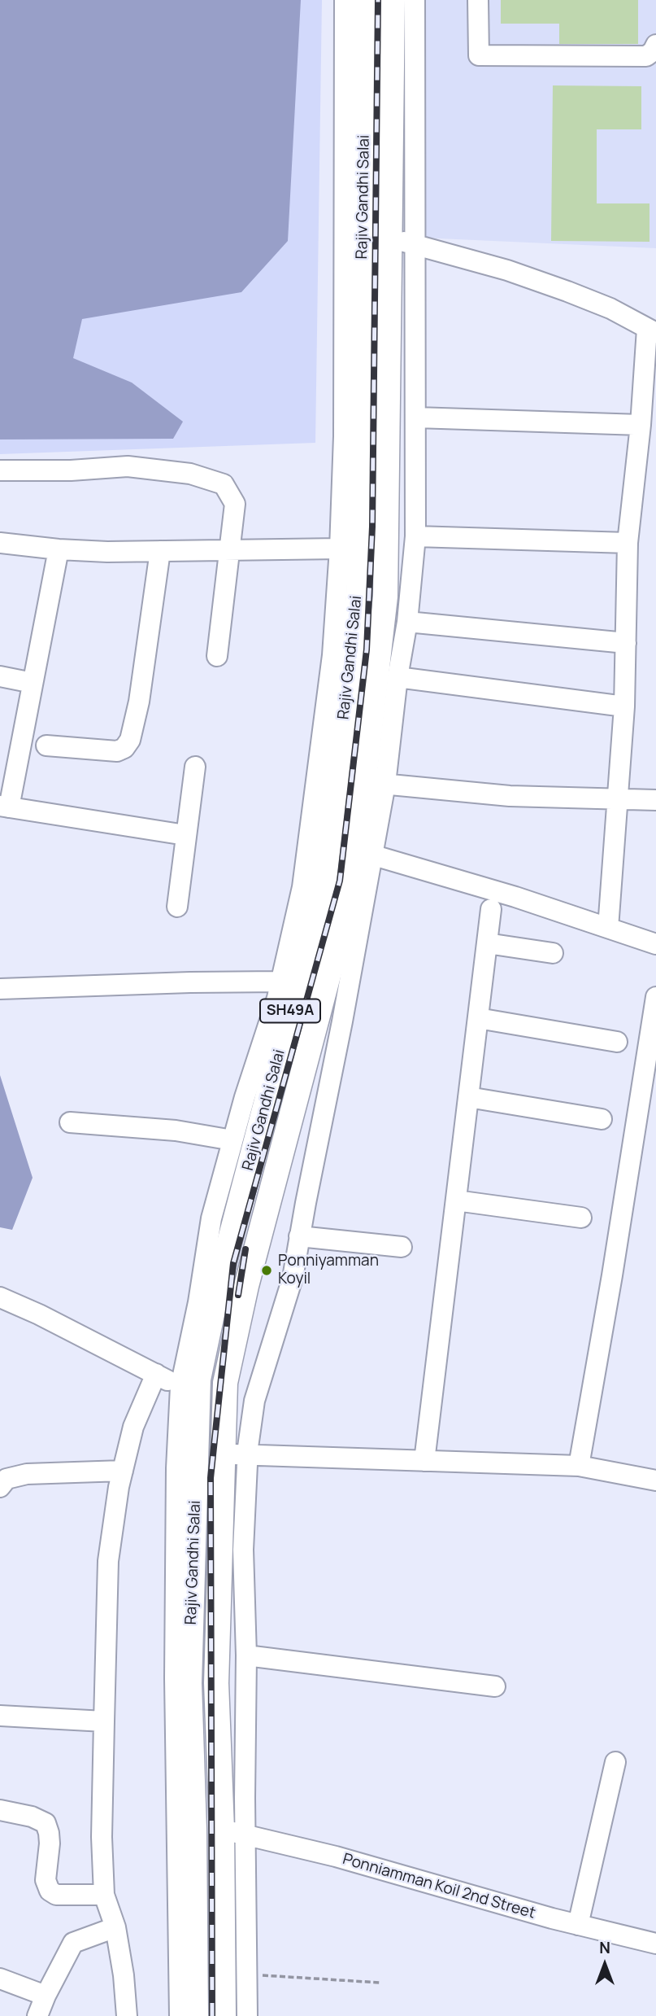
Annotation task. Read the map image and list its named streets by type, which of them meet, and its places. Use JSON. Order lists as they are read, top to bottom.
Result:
{
  "streets": {
    "main road": ["Rajiv Gandhi Salai", "SH49A"],
    "street": ["Ponniamman Koil 2nd Street"]
  },
  "crossings": [
    ["Rajiv Gandhi Salai", "Ponniamman Koil 2nd Street"]
  ],
  "places": ["Ponniyamman Koyil"],
  "north": "top"
}
